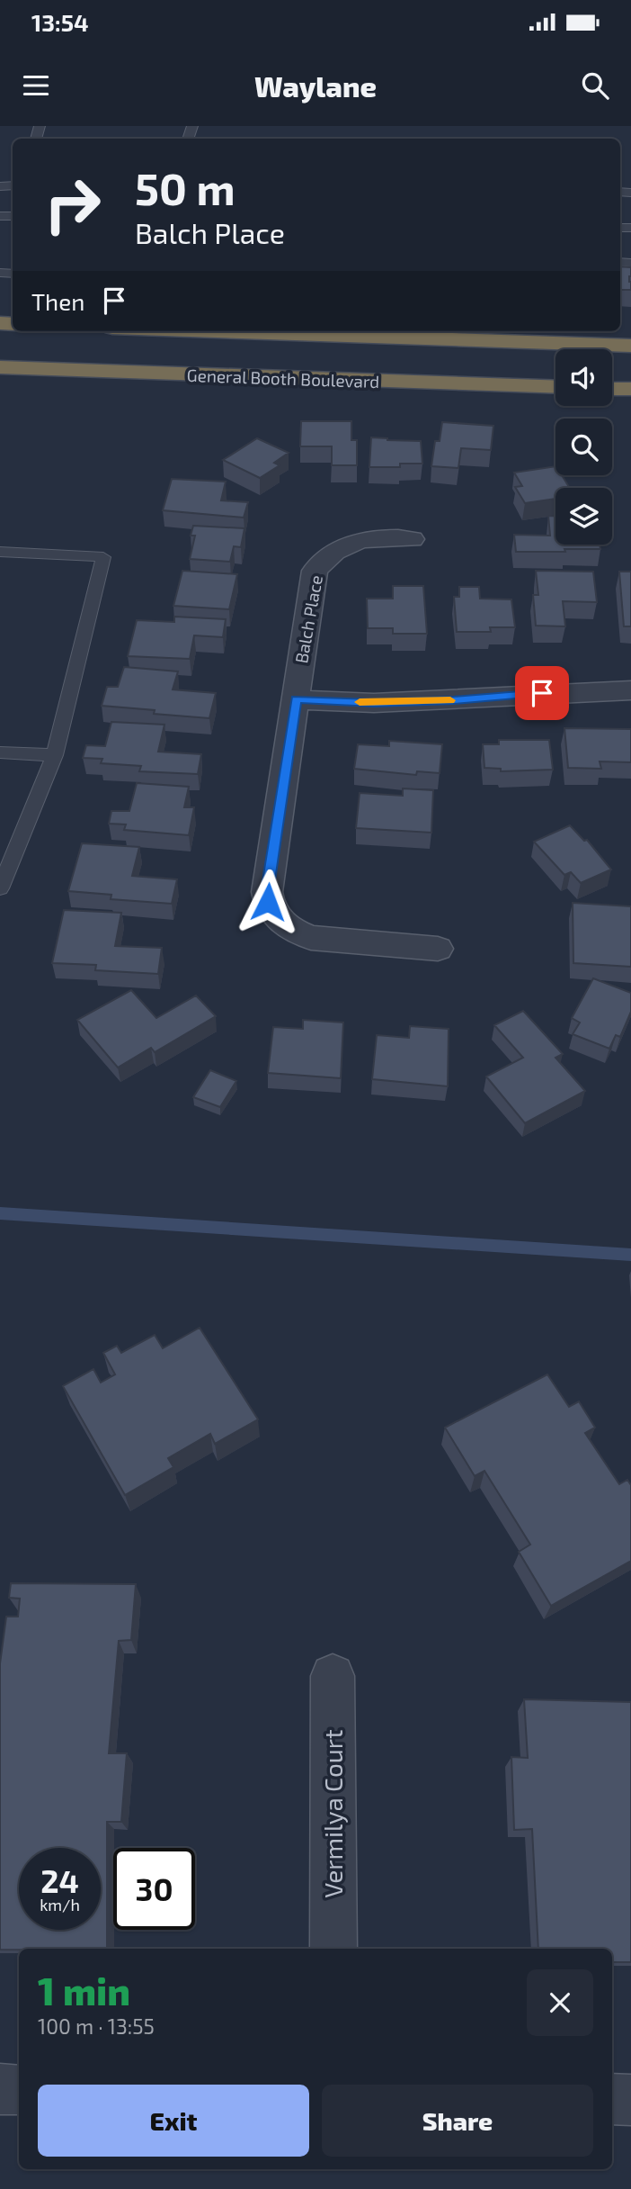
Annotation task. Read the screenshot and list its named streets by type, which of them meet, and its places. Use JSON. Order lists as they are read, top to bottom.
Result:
{
  "streets": {
    "highway": ["General Booth Boulevard"],
    "street": ["Balch Place", "Vermilya Court"]
  },
  "page": {
    "status": "13:54",
    "header": "Waylane",
    "turn": ["50 m", "Balch Place"],
    "then": "Then",
    "speed": "24 km/h",
    "limit": "30",
    "heading": ["1 min", "100 m · 13:55"],
    "buttons": ["Exit", "Share"]
  }
}
